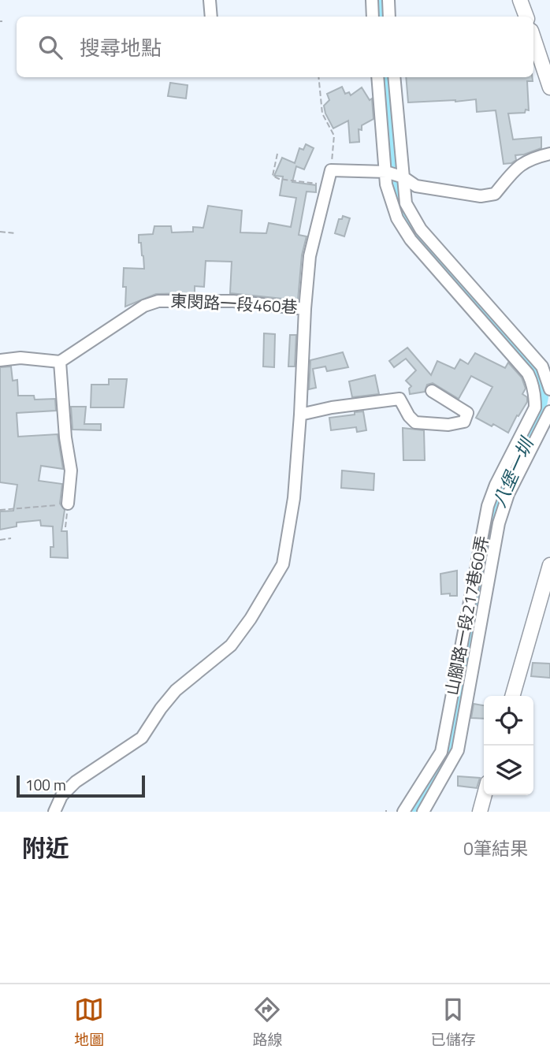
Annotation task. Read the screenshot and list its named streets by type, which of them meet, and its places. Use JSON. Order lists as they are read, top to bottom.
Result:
{
  "streets": {
    "street": ["東閔路一段460巷", "山腳路一段217巷60弄"]
  },
  "water": ["八堡一圳"],
  "scale_bar": "100 m",
  "page": {
    "search": "搜尋地點",
    "scale": "100 m",
    "heading": ["附近", "0筆結果"],
    "nav": ["地圖", "路線", "已儲存"]
  }
}
